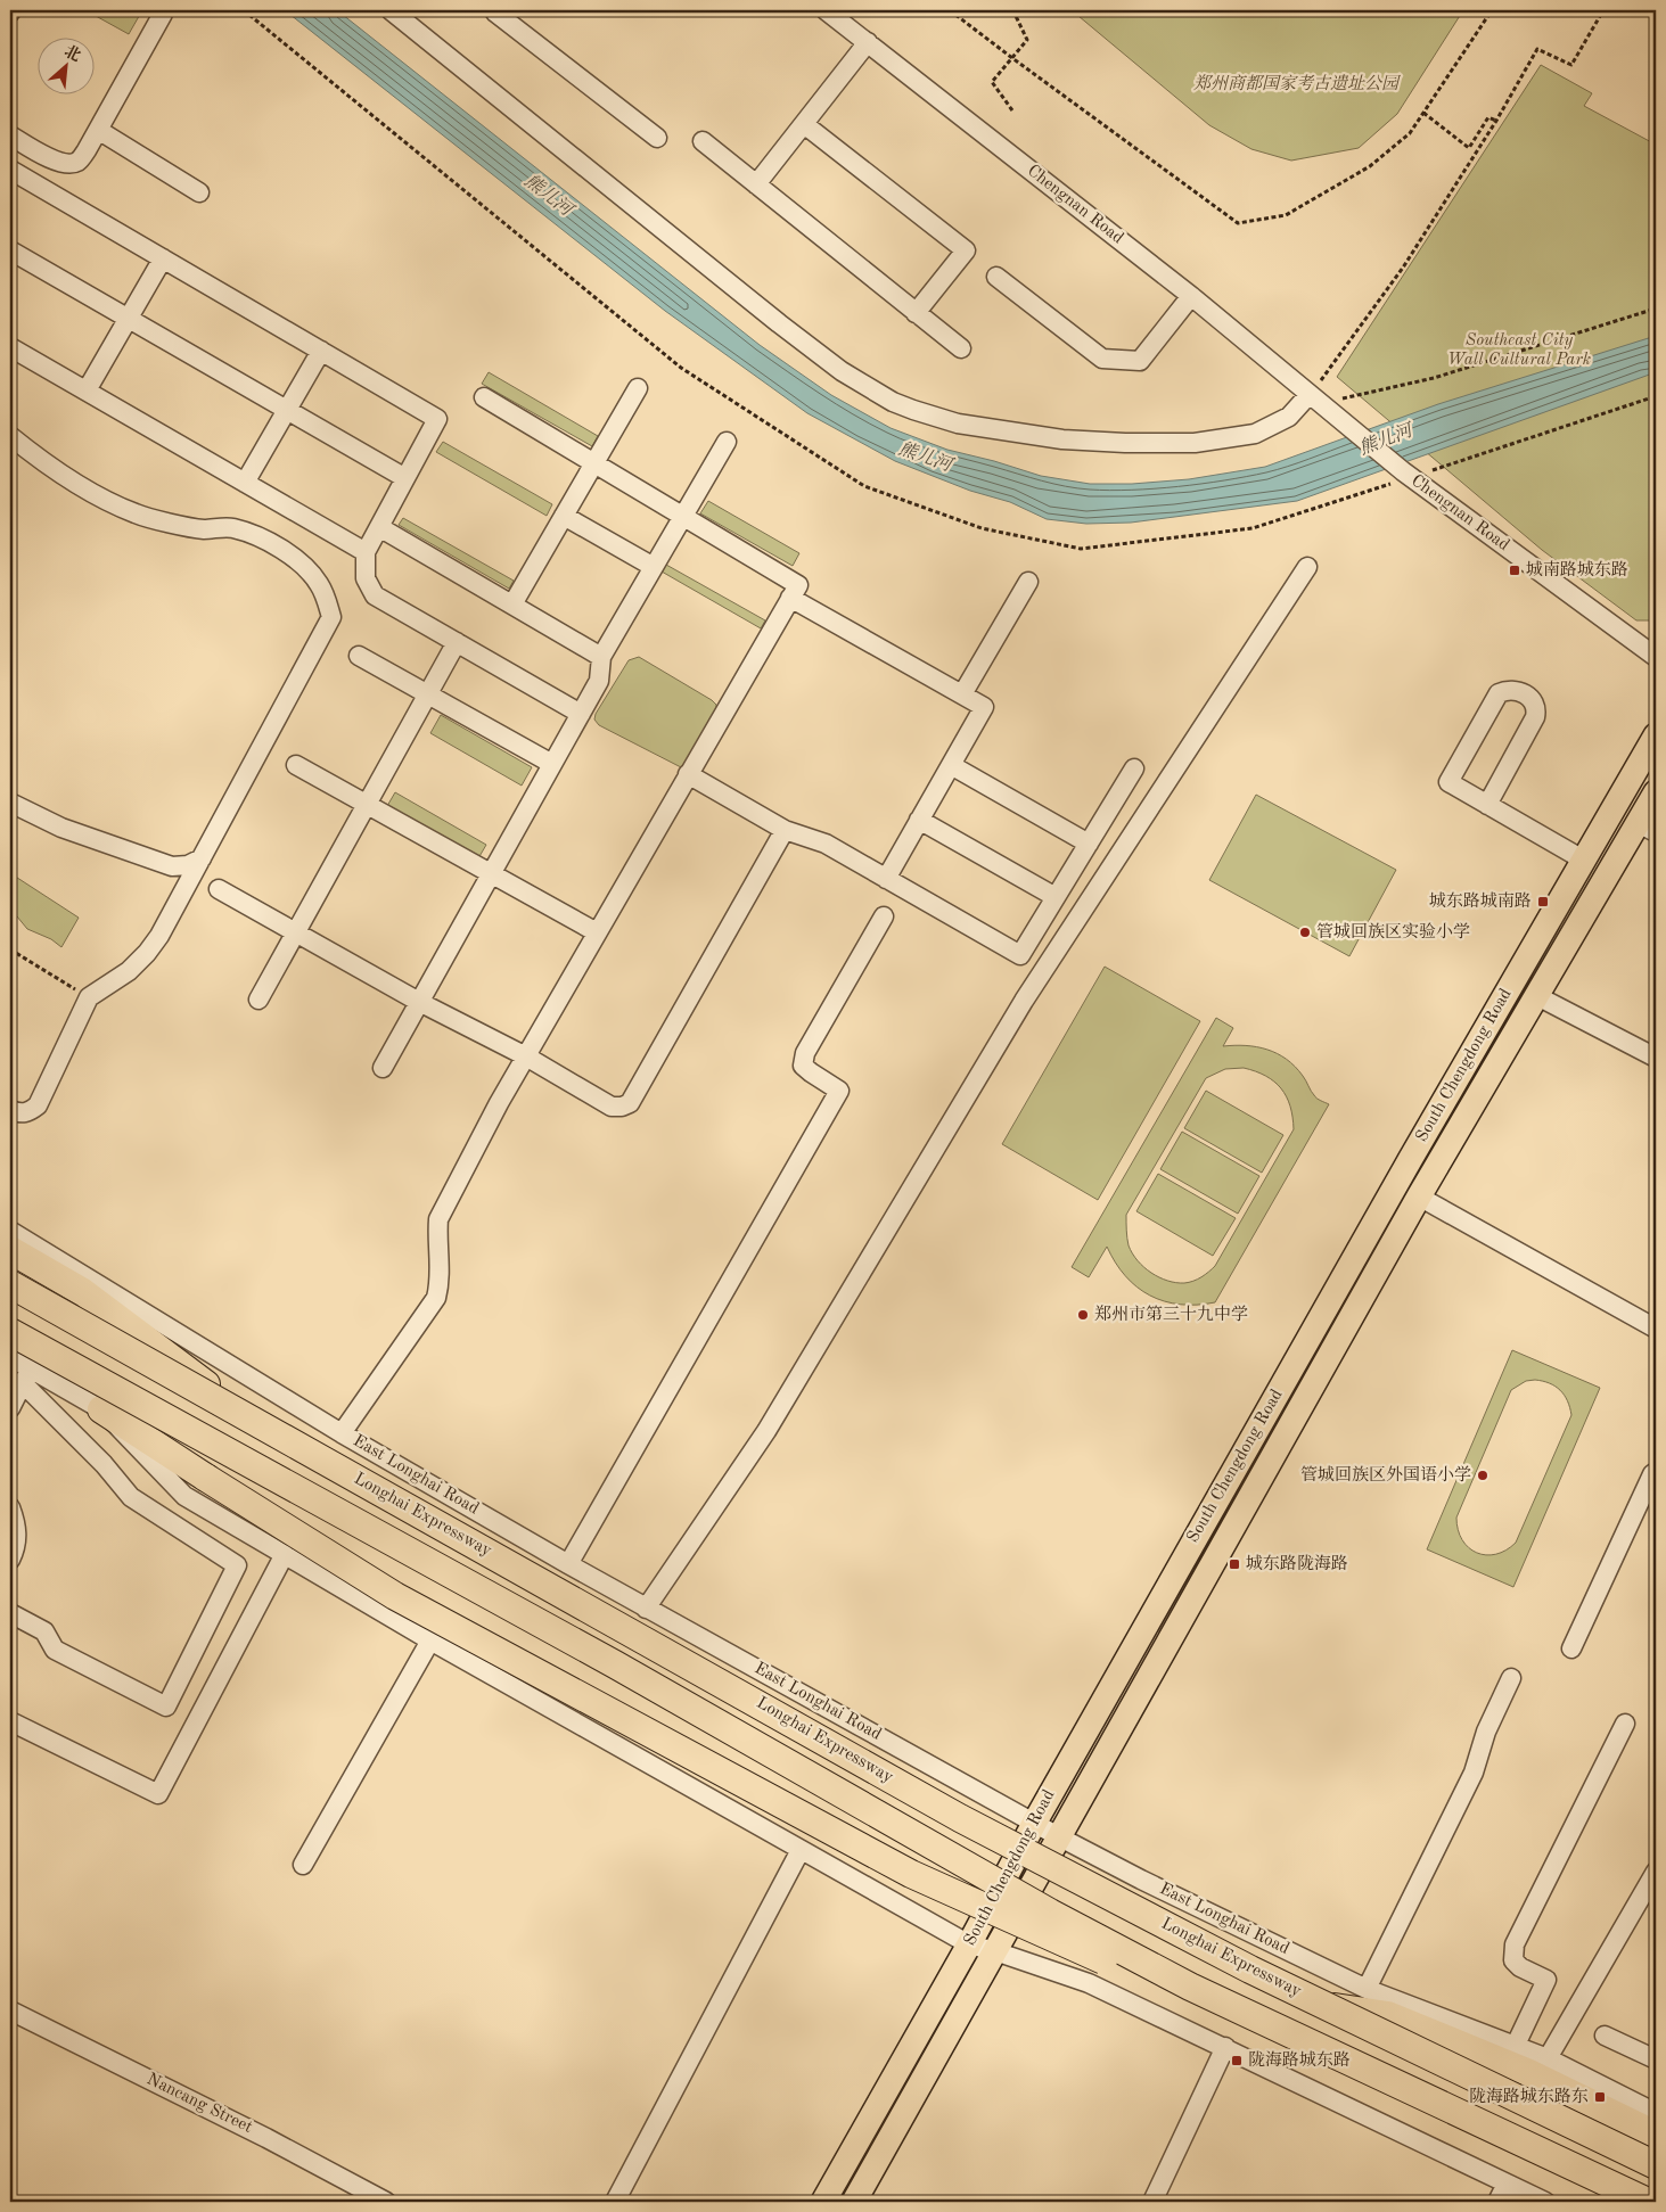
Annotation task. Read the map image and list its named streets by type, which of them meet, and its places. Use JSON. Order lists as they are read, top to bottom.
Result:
{
  "streets": {
    "highway": ["Longhai Expressway"],
    "main road": ["South Chengdong Road"],
    "street": ["Chengnan Road", "East Longhai Road", "Nancang Street"]
  },
  "crossings": [
    ["South Chengdong Road", "East Longhai Road"]
  ],
  "water": ["熊儿河"],
  "parks": ["郑州商都国家考古遗址公园", "Southeast City Wall Cultural Park"],
  "places": {
    "transit": [
      "城南路城东路",
      "城东路城南路",
      "城东路陇海路",
      "陇海路城东路",
      "陇海路城东路东"
    ],
    "other": ["管城回族区实验小学", "郑州市第三十九中学", "管城回族区外国语小学"]
  },
  "north": "top right"
}
